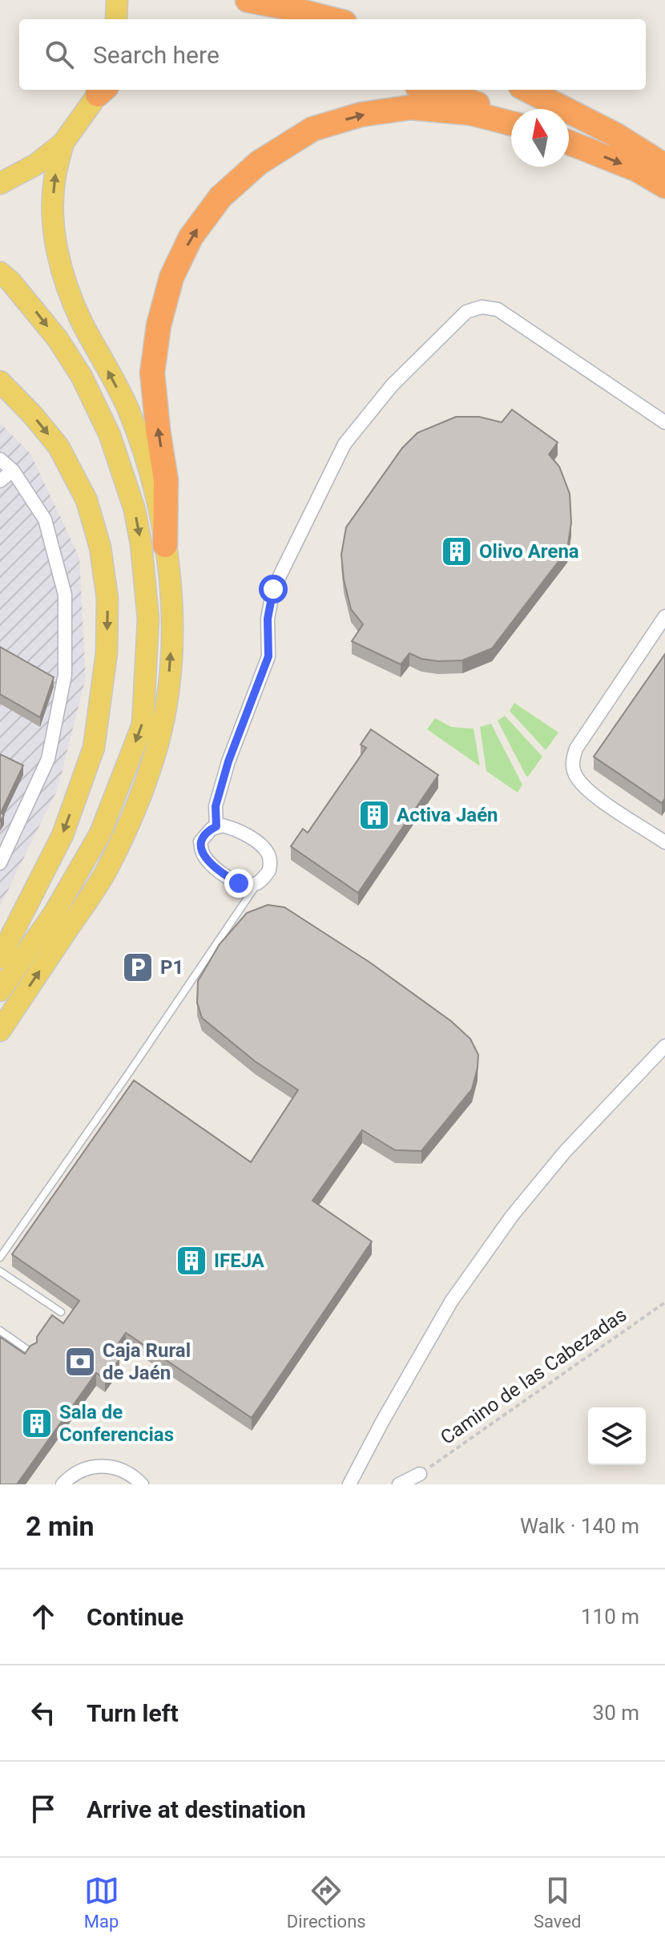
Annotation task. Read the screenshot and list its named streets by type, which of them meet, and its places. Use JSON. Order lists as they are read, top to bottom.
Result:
{
  "streets": {
    "path": ["Camino de las Cabezadas"]
  },
  "places": {
    "building": [
      "Olivo Arena",
      "Activa Jaén",
      "IFEJA",
      "Sala de Conferencias"
    ],
    "parking": ["P1"],
    "bank": ["Caja Rural de Jaén"]
  },
  "north": "top",
  "page": {
    "search": "Search here",
    "heading": ["2 min", "Walk · 140 m"],
    "list": [
      ["Continue", "110 m"],
      ["Turn left", "30 m"],
      "Arrive at destination"
    ],
    "nav": ["Map", "Directions", "Saved"]
  }
}
